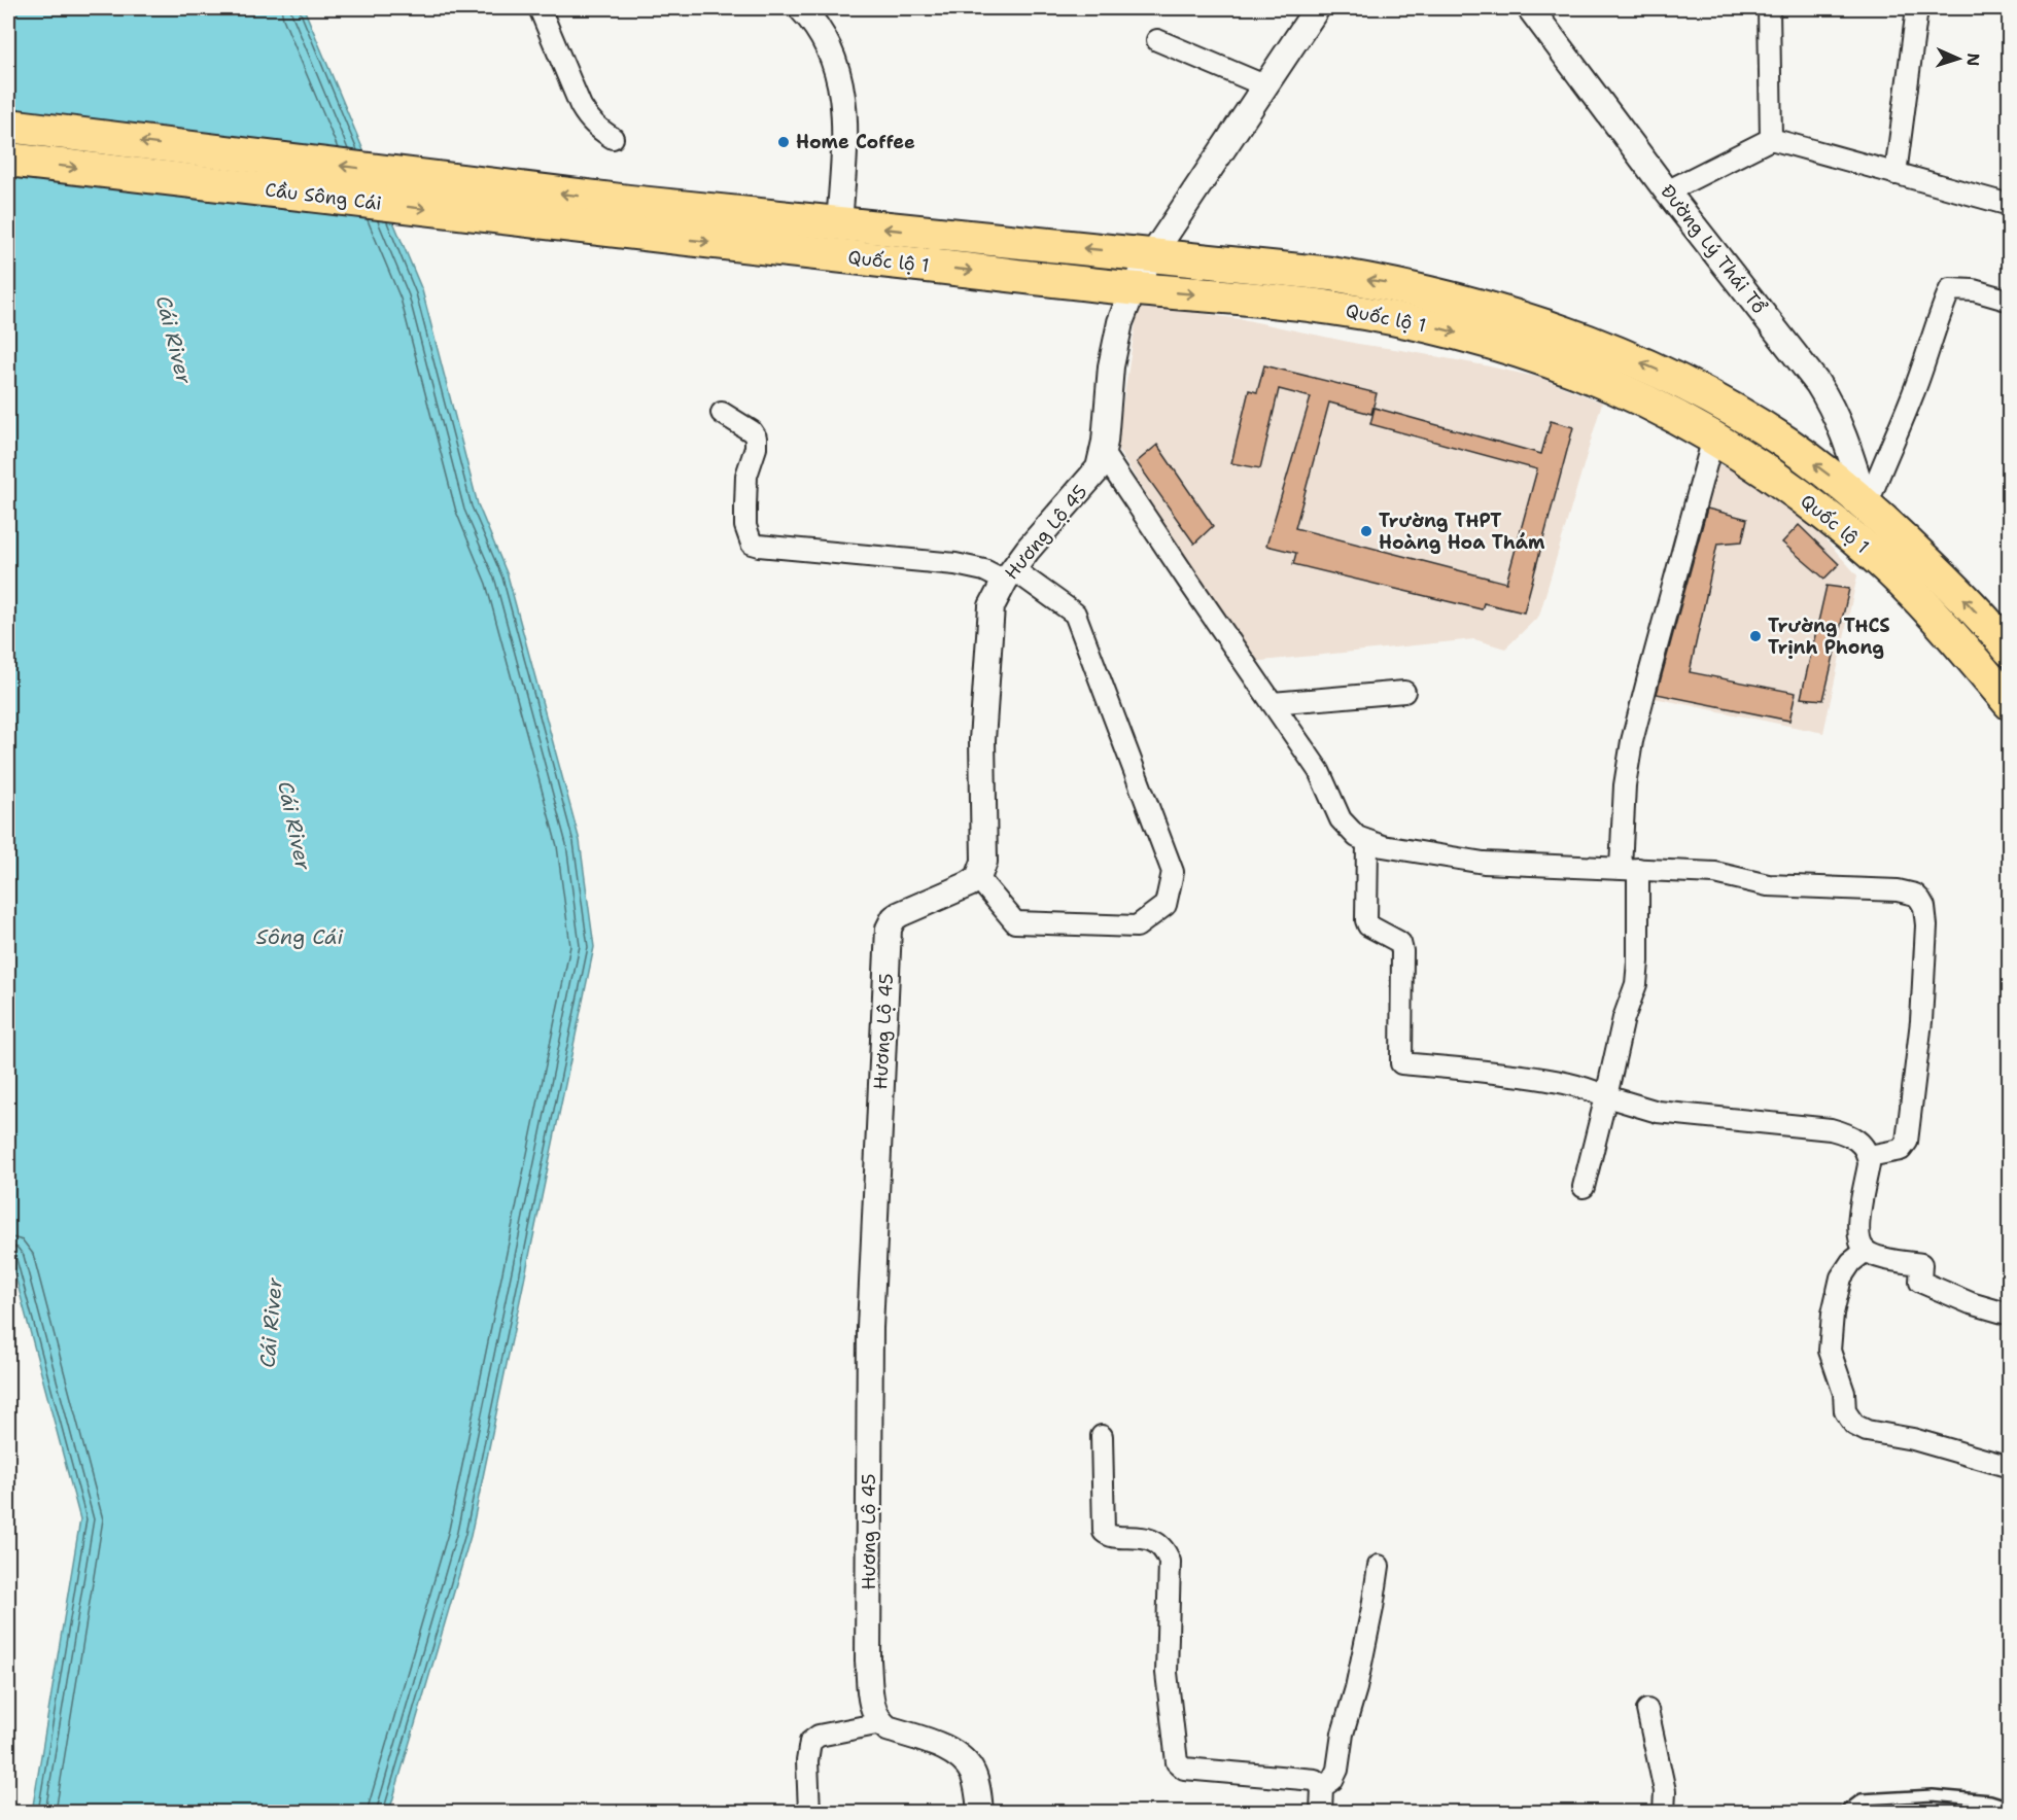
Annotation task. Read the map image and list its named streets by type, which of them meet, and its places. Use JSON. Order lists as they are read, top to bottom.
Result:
{
  "streets": {
    "highway": ["Cầu Sông Cái", "Quốc lộ 1"],
    "street": ["Đường Lý Thái Tổ", "Hương Lộ 45"]
  },
  "crossings": [
    ["Cầu Sông Cái", "Quốc lộ 1"],
    ["Đường Lý Thái Tổ", "Quốc lộ 1"],
    ["Quốc lộ 1", "Hương Lộ 45"]
  ],
  "water": ["Cái River", "Sông Cái"],
  "places": ["Home Coffee", "Trường THPT Hoàng Hoa Thám", "Trường THCS Trịnh Phong"],
  "north": "right"
}
